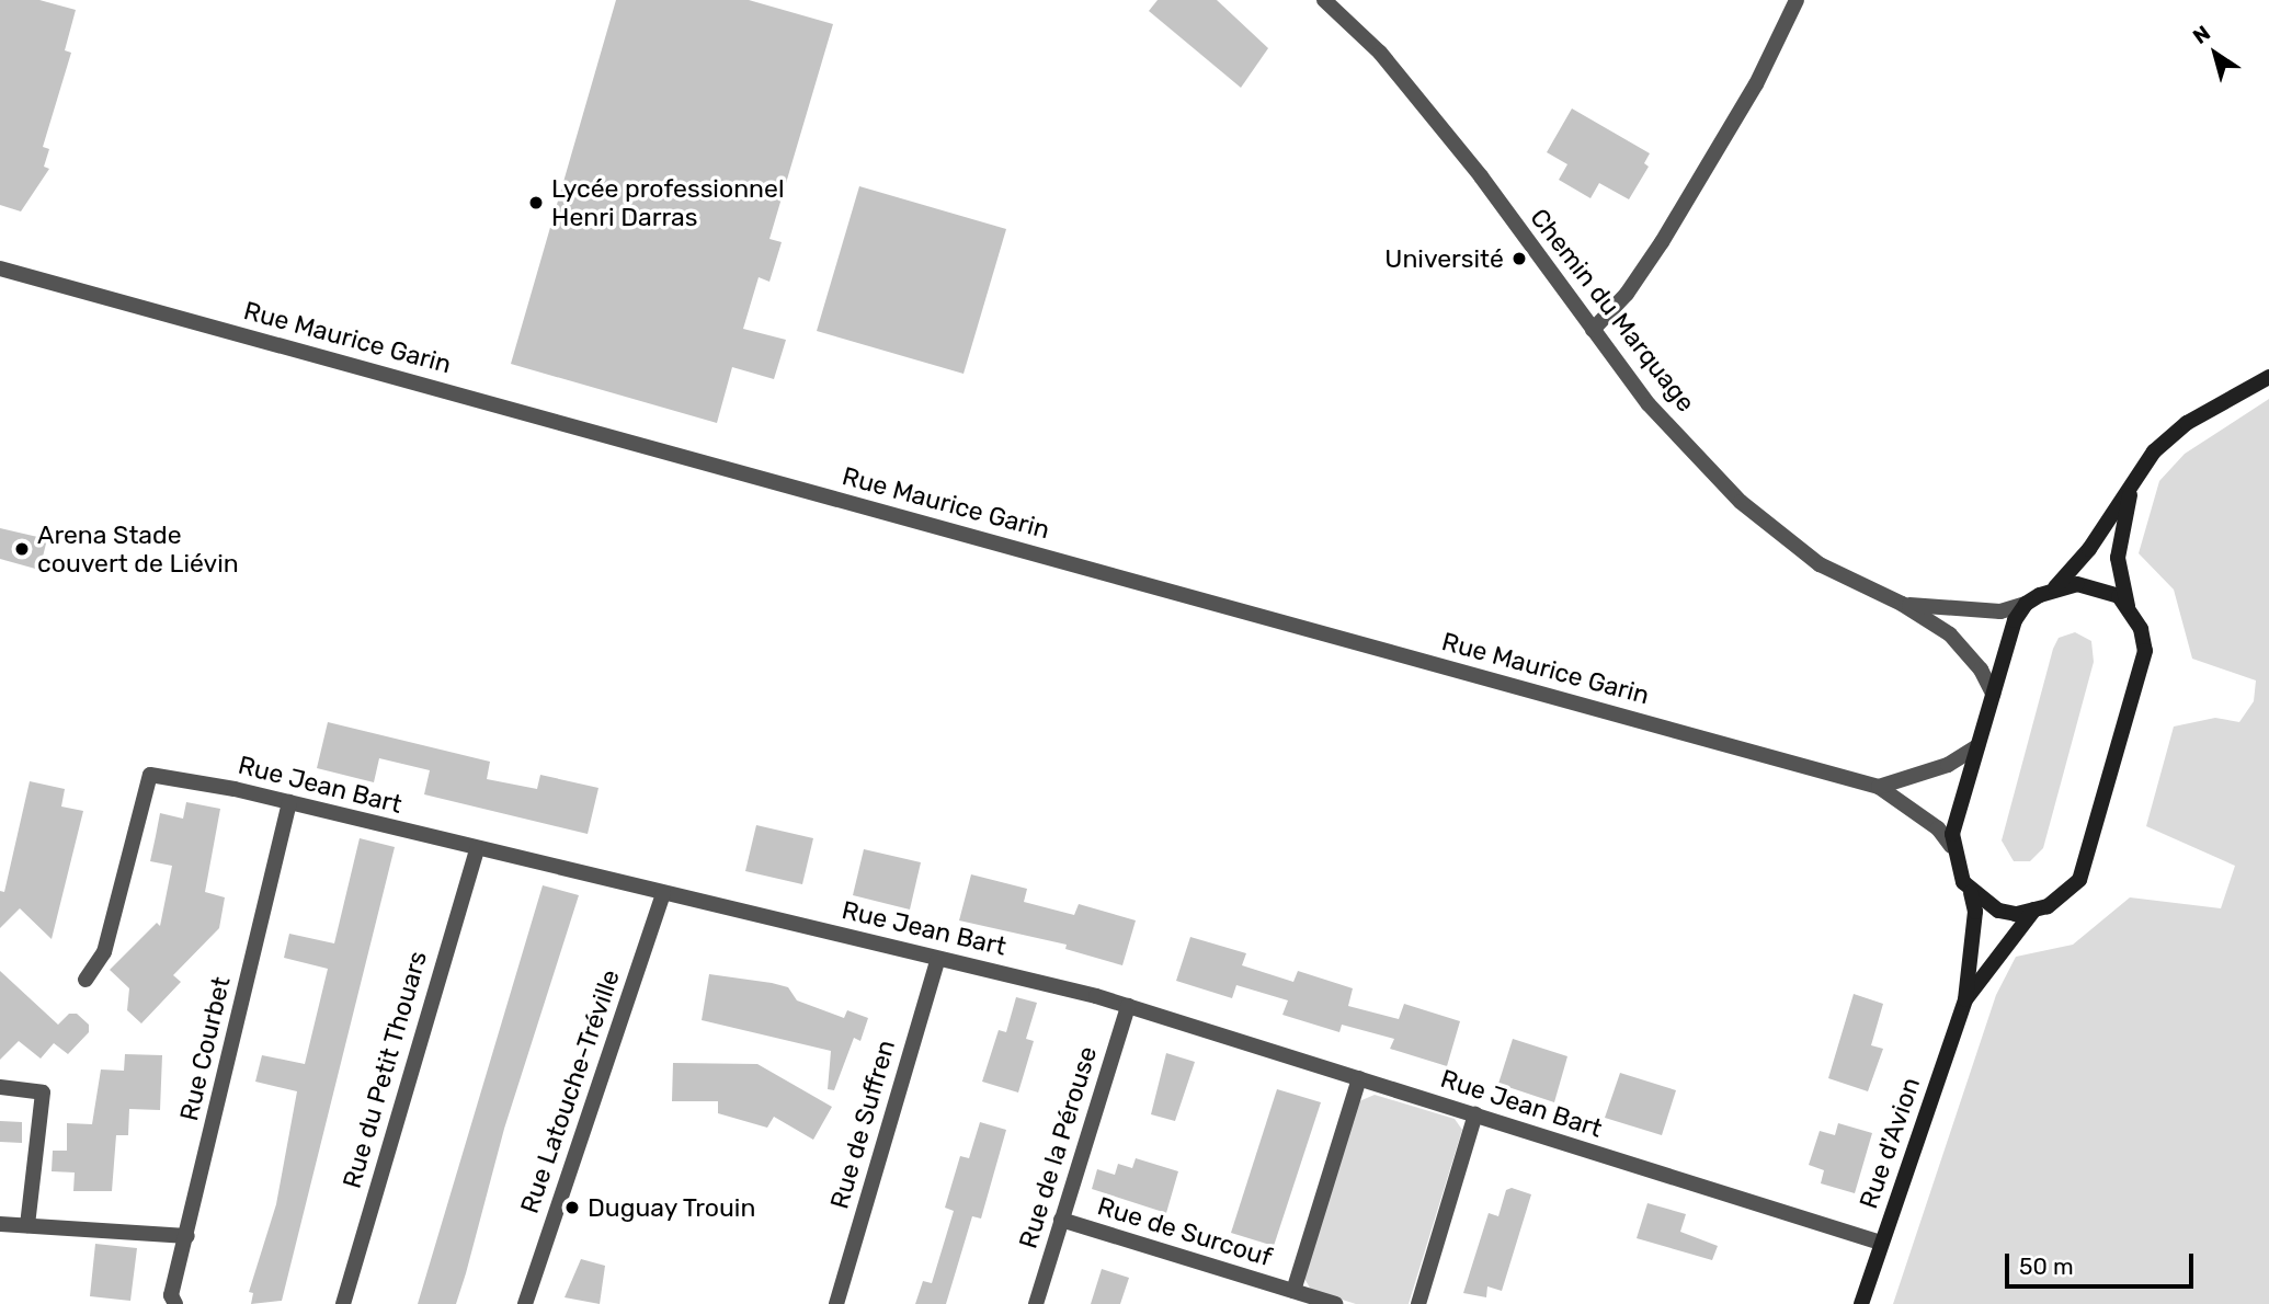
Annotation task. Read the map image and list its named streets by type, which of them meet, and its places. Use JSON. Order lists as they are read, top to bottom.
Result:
{
  "streets": {
    "street": [
      "Chemin du Marquage",
      "Rue Maurice Garin",
      "Rue Jean Bart",
      "Rue Courbet",
      "Rue du Petit Thouars",
      "Rue Latouche-Tréville",
      "Rue de Suffren",
      "Rue d'Avion",
      "Rue de la Pérouse",
      "Rue de Surcouf"
    ]
  },
  "crossings": [
    ["Rue Maurice Garin", "Rue d'Avion"],
    ["Rue Jean Bart", "Rue Courbet"],
    ["Rue Jean Bart", "Rue du Petit Thouars"],
    ["Rue Jean Bart", "Rue Latouche-Tréville"],
    ["Rue Jean Bart", "Rue de Suffren"],
    ["Rue Jean Bart", "Rue d'Avion"],
    ["Rue Jean Bart", "Rue de la Pérouse"],
    ["Rue de la Pérouse", "Rue de Surcouf"]
  ],
  "places": [
    "Lycée professionnel Henri Darras",
    "Université",
    "Arena Stade couvert de Liévin",
    "Duguay Trouin"
  ],
  "scale_bar": "50 m",
  "north": "top left"
}
